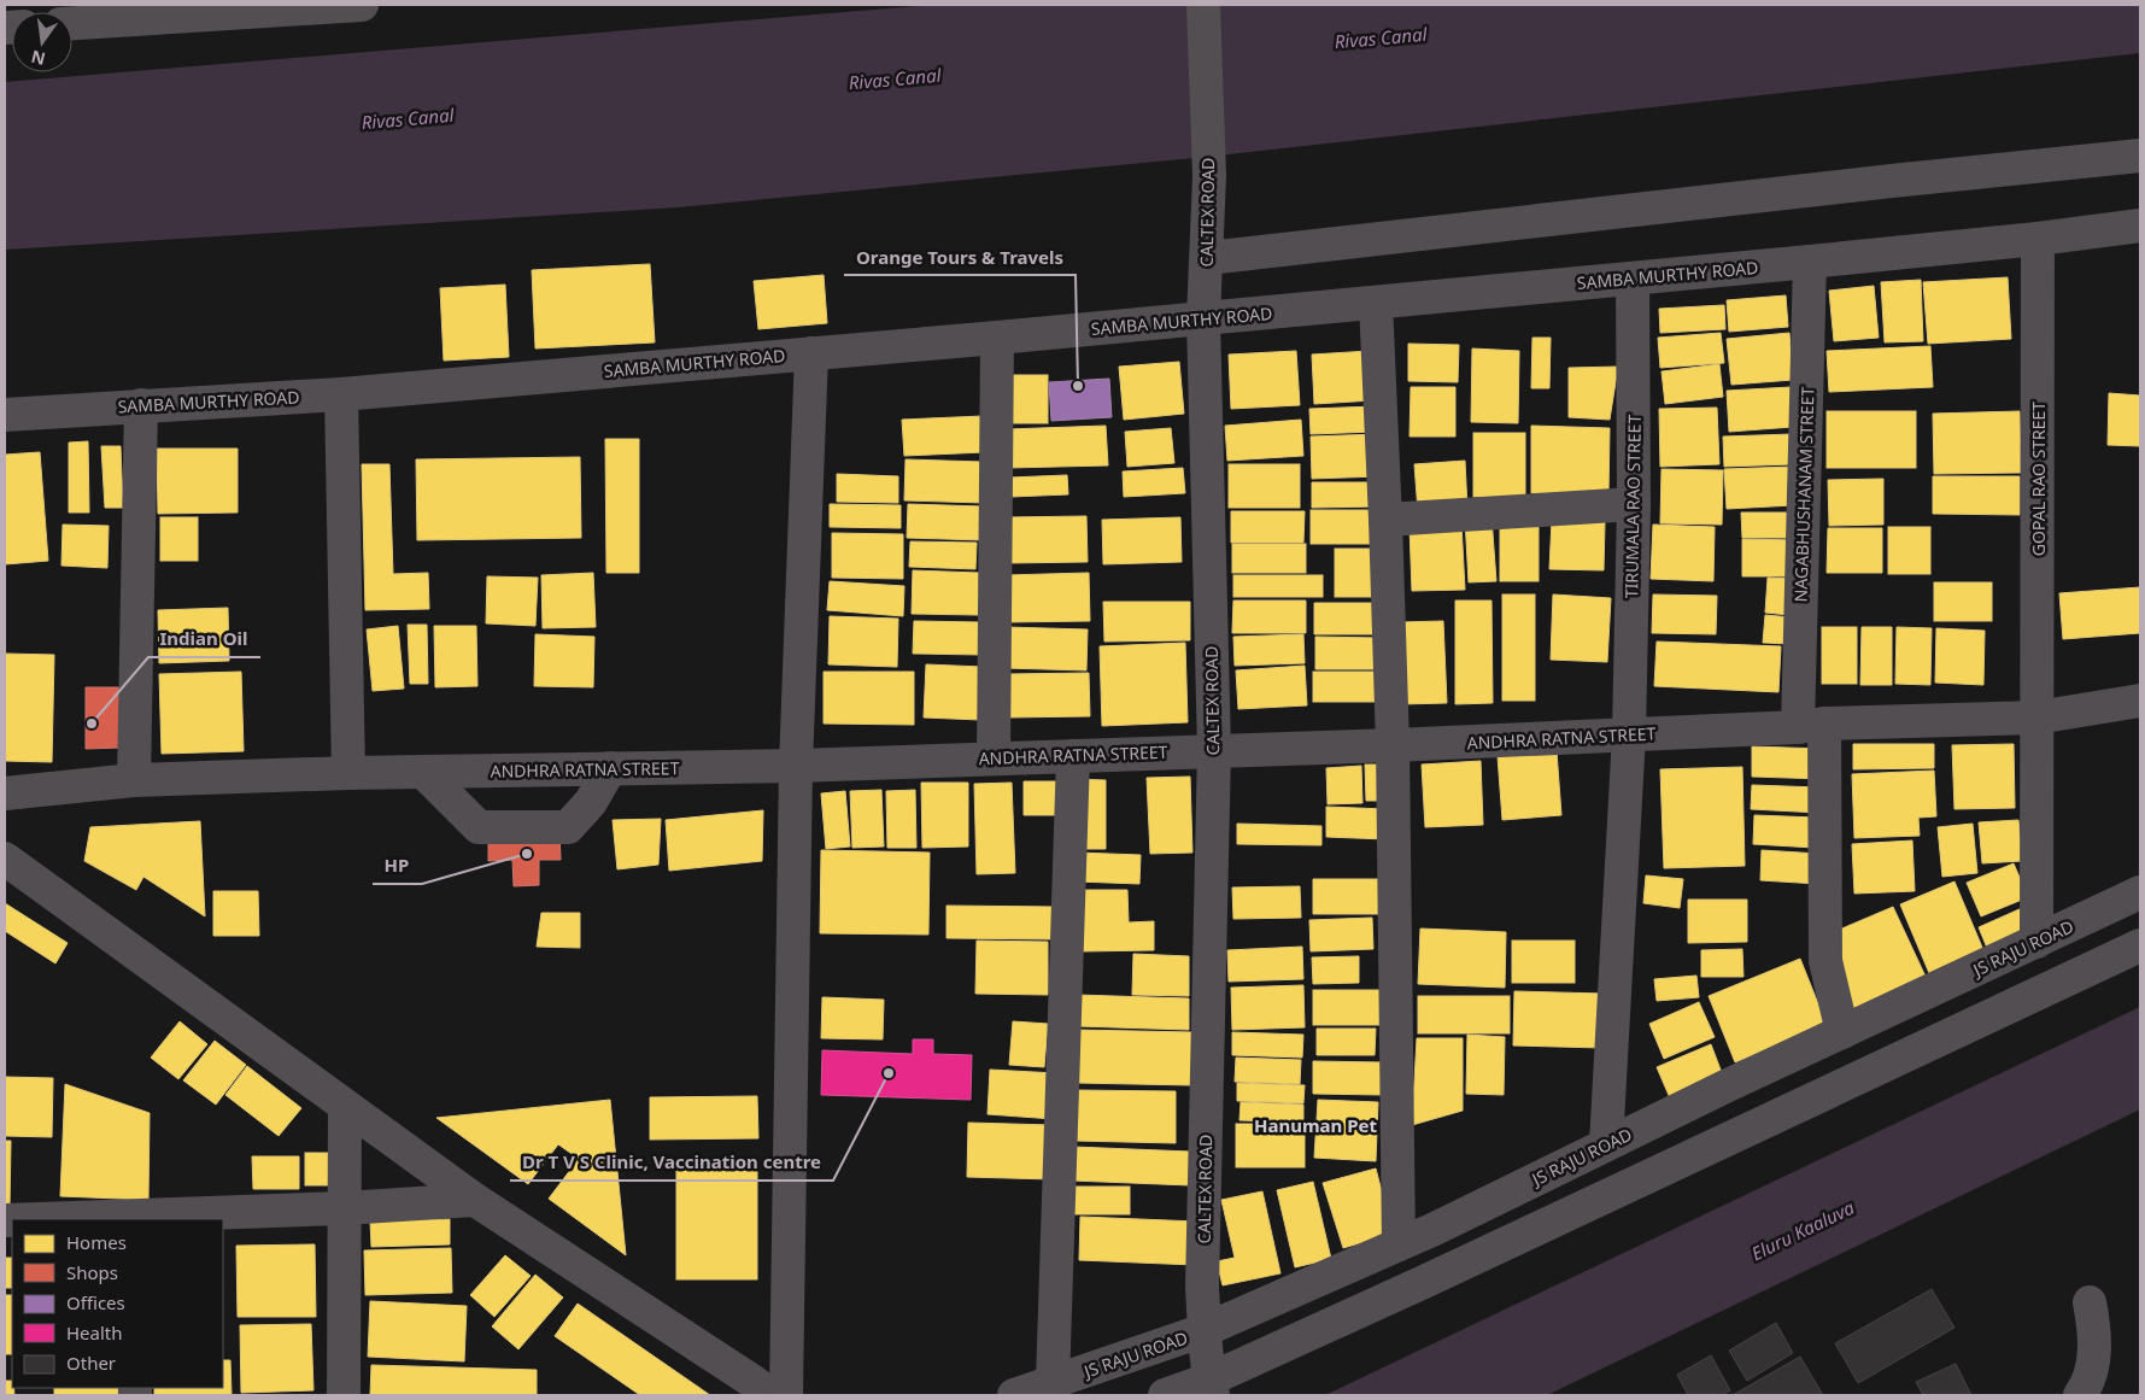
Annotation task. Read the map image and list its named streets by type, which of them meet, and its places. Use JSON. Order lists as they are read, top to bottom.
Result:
{
  "streets": {
    "street": [
      "CALTEX ROAD",
      "SAMBA MURTHY ROAD",
      "GOPAL RAO STREET",
      "NAGABHUSHANAM STREET",
      "TIRUMALA RAO STREET",
      "ANDHRA RATNA STREET",
      "JS RAJU ROAD"
    ]
  },
  "crossings": [
    ["CALTEX ROAD", "SAMBA MURTHY ROAD"],
    ["CALTEX ROAD", "ANDHRA RATNA STREET"],
    ["CALTEX ROAD", "JS RAJU ROAD"],
    ["SAMBA MURTHY ROAD", "GOPAL RAO STREET"],
    ["SAMBA MURTHY ROAD", "NAGABHUSHANAM STREET"],
    ["SAMBA MURTHY ROAD", "TIRUMALA RAO STREET"],
    ["GOPAL RAO STREET", "ANDHRA RATNA STREET"],
    ["GOPAL RAO STREET", "JS RAJU ROAD"],
    ["NAGABHUSHANAM STREET", "ANDHRA RATNA STREET"],
    ["NAGABHUSHANAM STREET", "JS RAJU ROAD"],
    ["TIRUMALA RAO STREET", "ANDHRA RATNA STREET"],
    ["TIRUMALA RAO STREET", "JS RAJU ROAD"]
  ],
  "districts": ["Hanuman Pet"],
  "water": ["Rivas Canal", "Eluru Kaaluva"],
  "places": [
    "Orange Tours & Travels",
    "Indian Oil",
    "HP",
    "Dr T V S Clinic, Vaccination centre"
  ],
  "legend": [
    "Homes",
    "Shops",
    "Offices",
    "Health",
    "Other"
  ],
  "north": "bottom"
}
